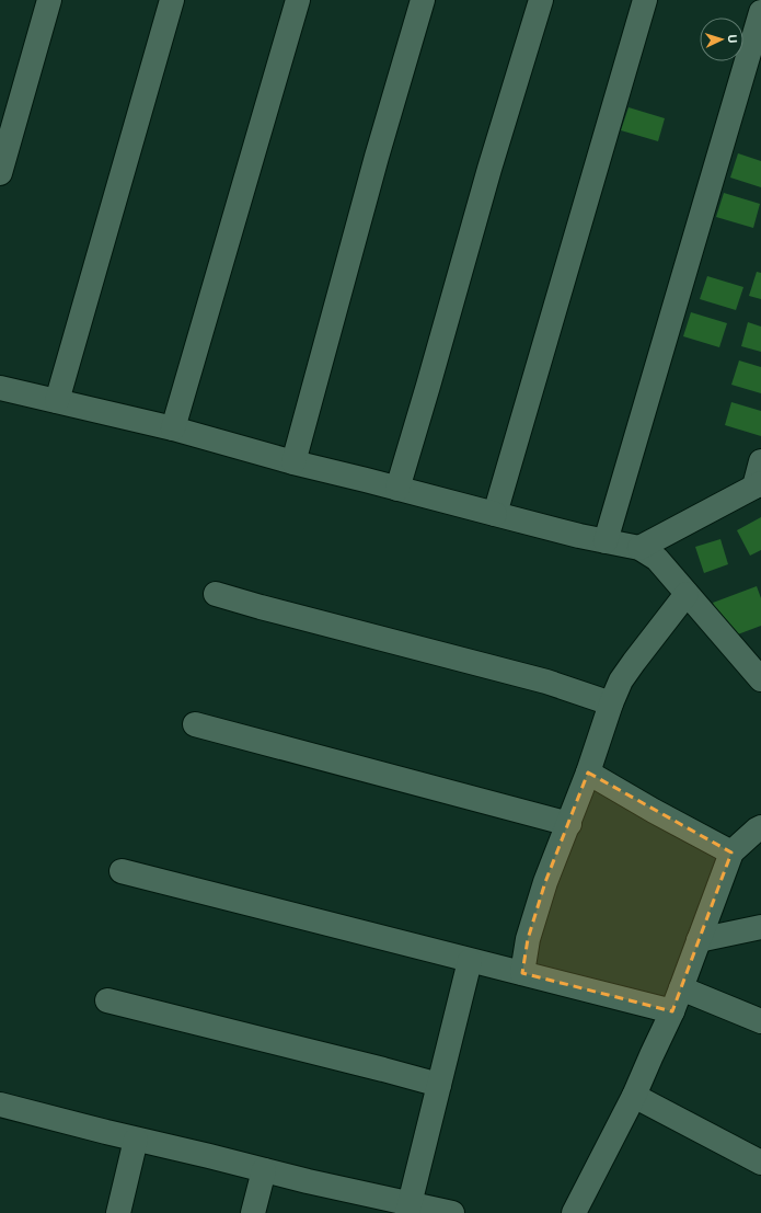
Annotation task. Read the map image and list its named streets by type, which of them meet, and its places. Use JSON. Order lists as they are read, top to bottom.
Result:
{
  "north": "right"
}
